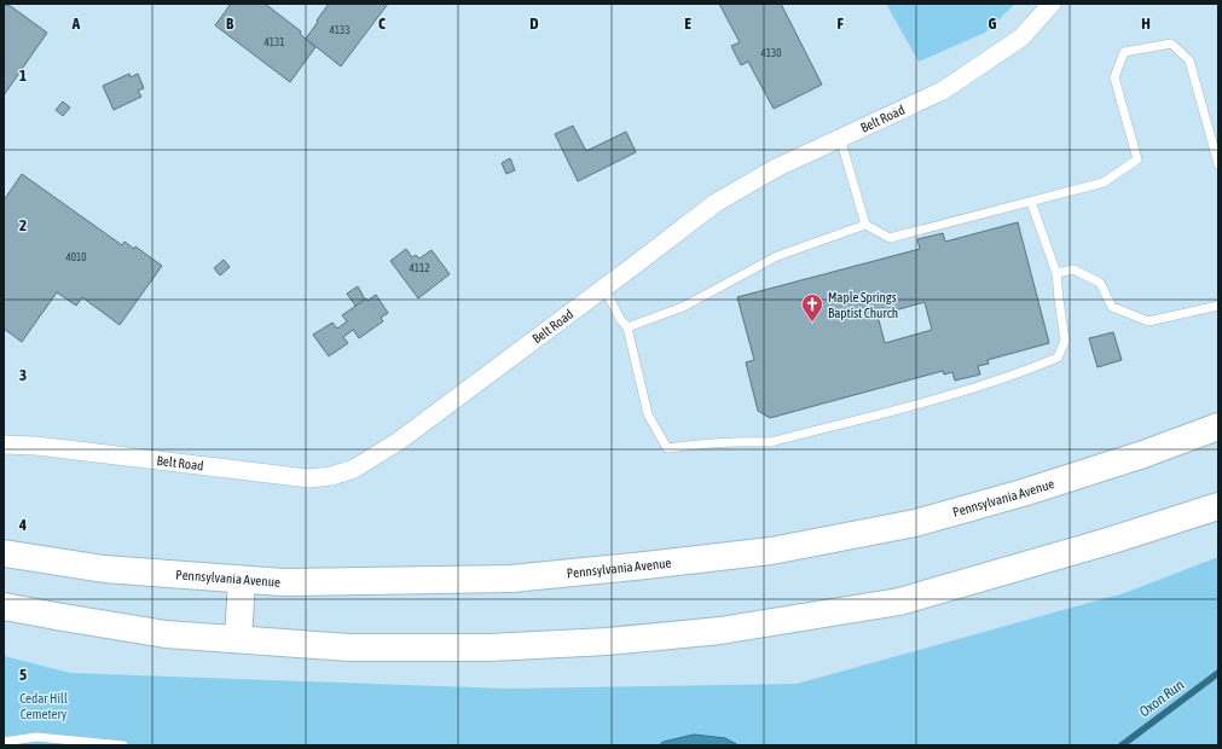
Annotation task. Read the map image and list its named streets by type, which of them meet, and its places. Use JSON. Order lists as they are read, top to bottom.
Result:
{
  "streets": {
    "highway": ["Pennsylvania Avenue"],
    "street": ["Belt Road"]
  },
  "water": ["Oxon Run"],
  "parks": ["Cedar Hill Cemetery"],
  "places": {
    "church": ["Maple Springs Baptist Church"]
  },
  "house_numbers": [
    "4133",
    "4131",
    "4130",
    "4010",
    "4112"
  ],
  "grid": {
    "columns": [
      "A",
      "B",
      "C",
      "D",
      "E",
      "F",
      "G",
      "H"
    ],
    "rows": [
      "1",
      "2",
      "3",
      "4",
      "5"
    ]
  }
}
